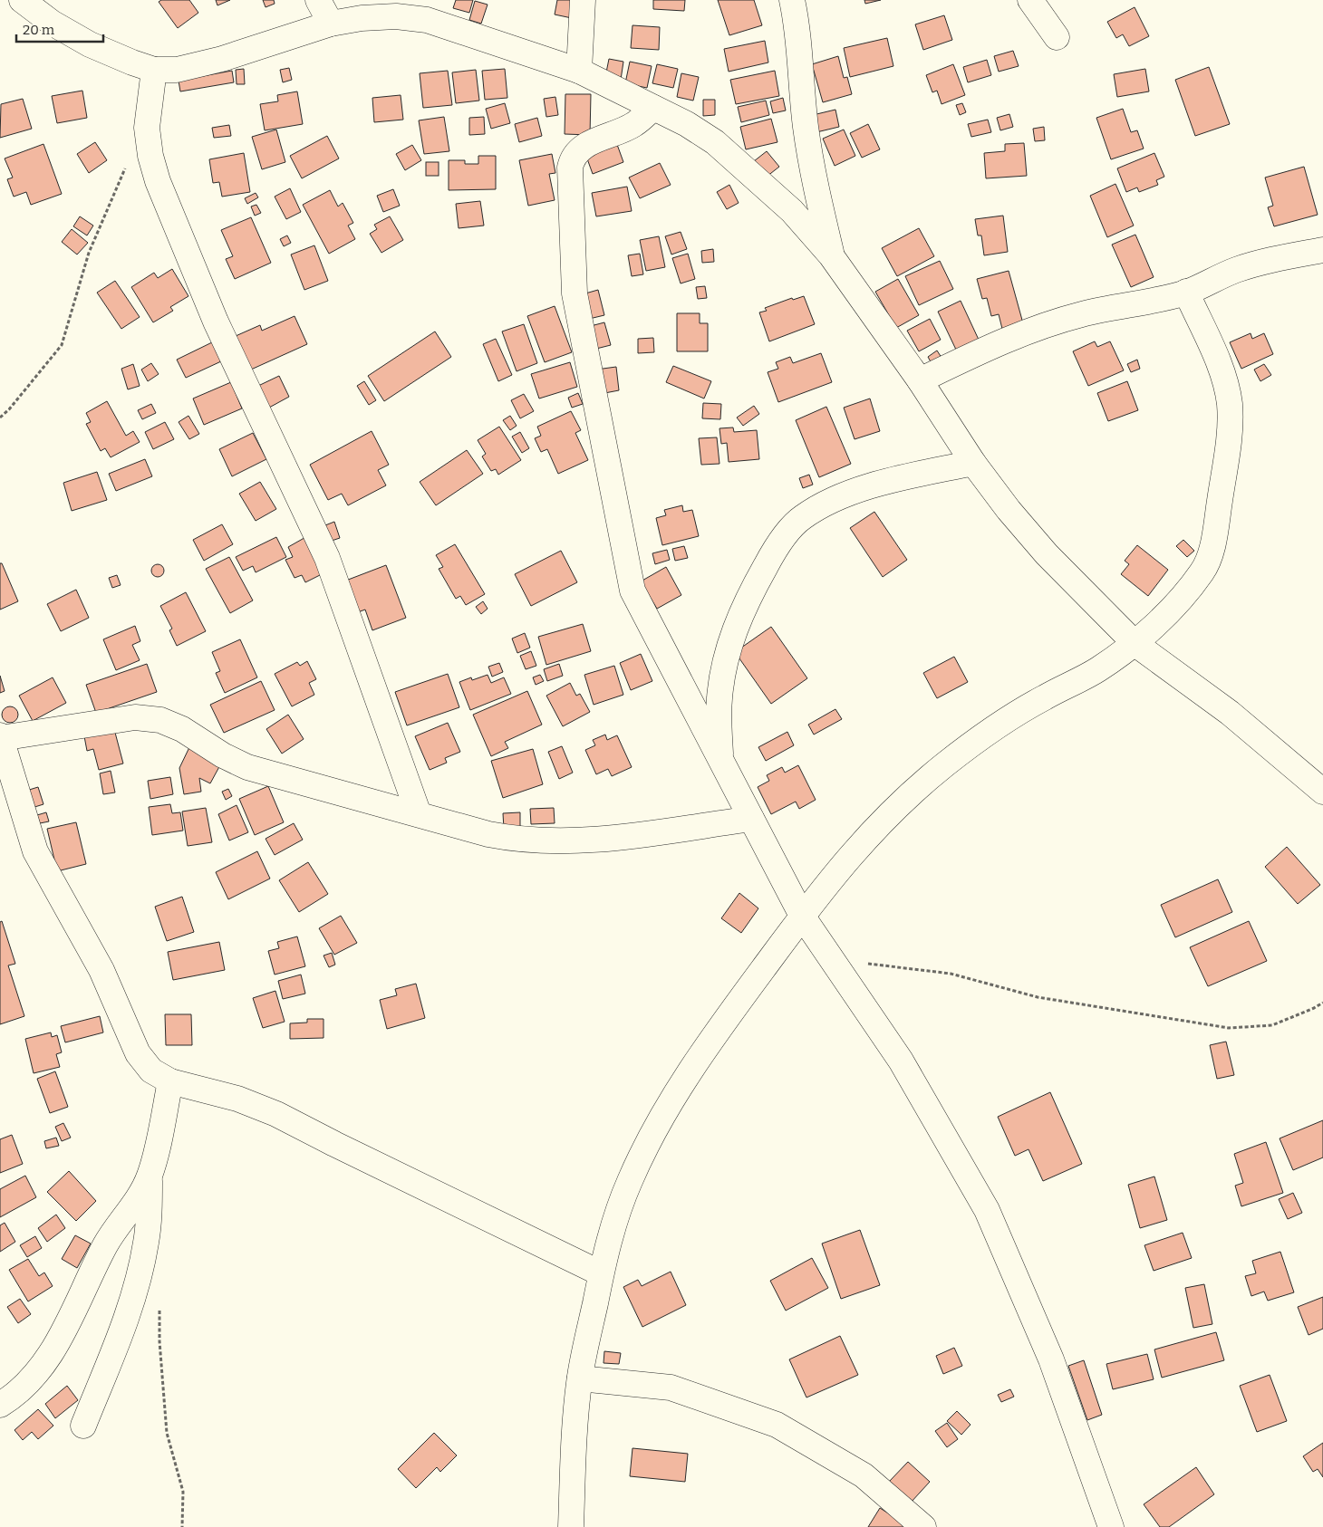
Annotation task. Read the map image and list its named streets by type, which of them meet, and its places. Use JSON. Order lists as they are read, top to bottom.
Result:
{
  "scale_bar": "20 m"
}
